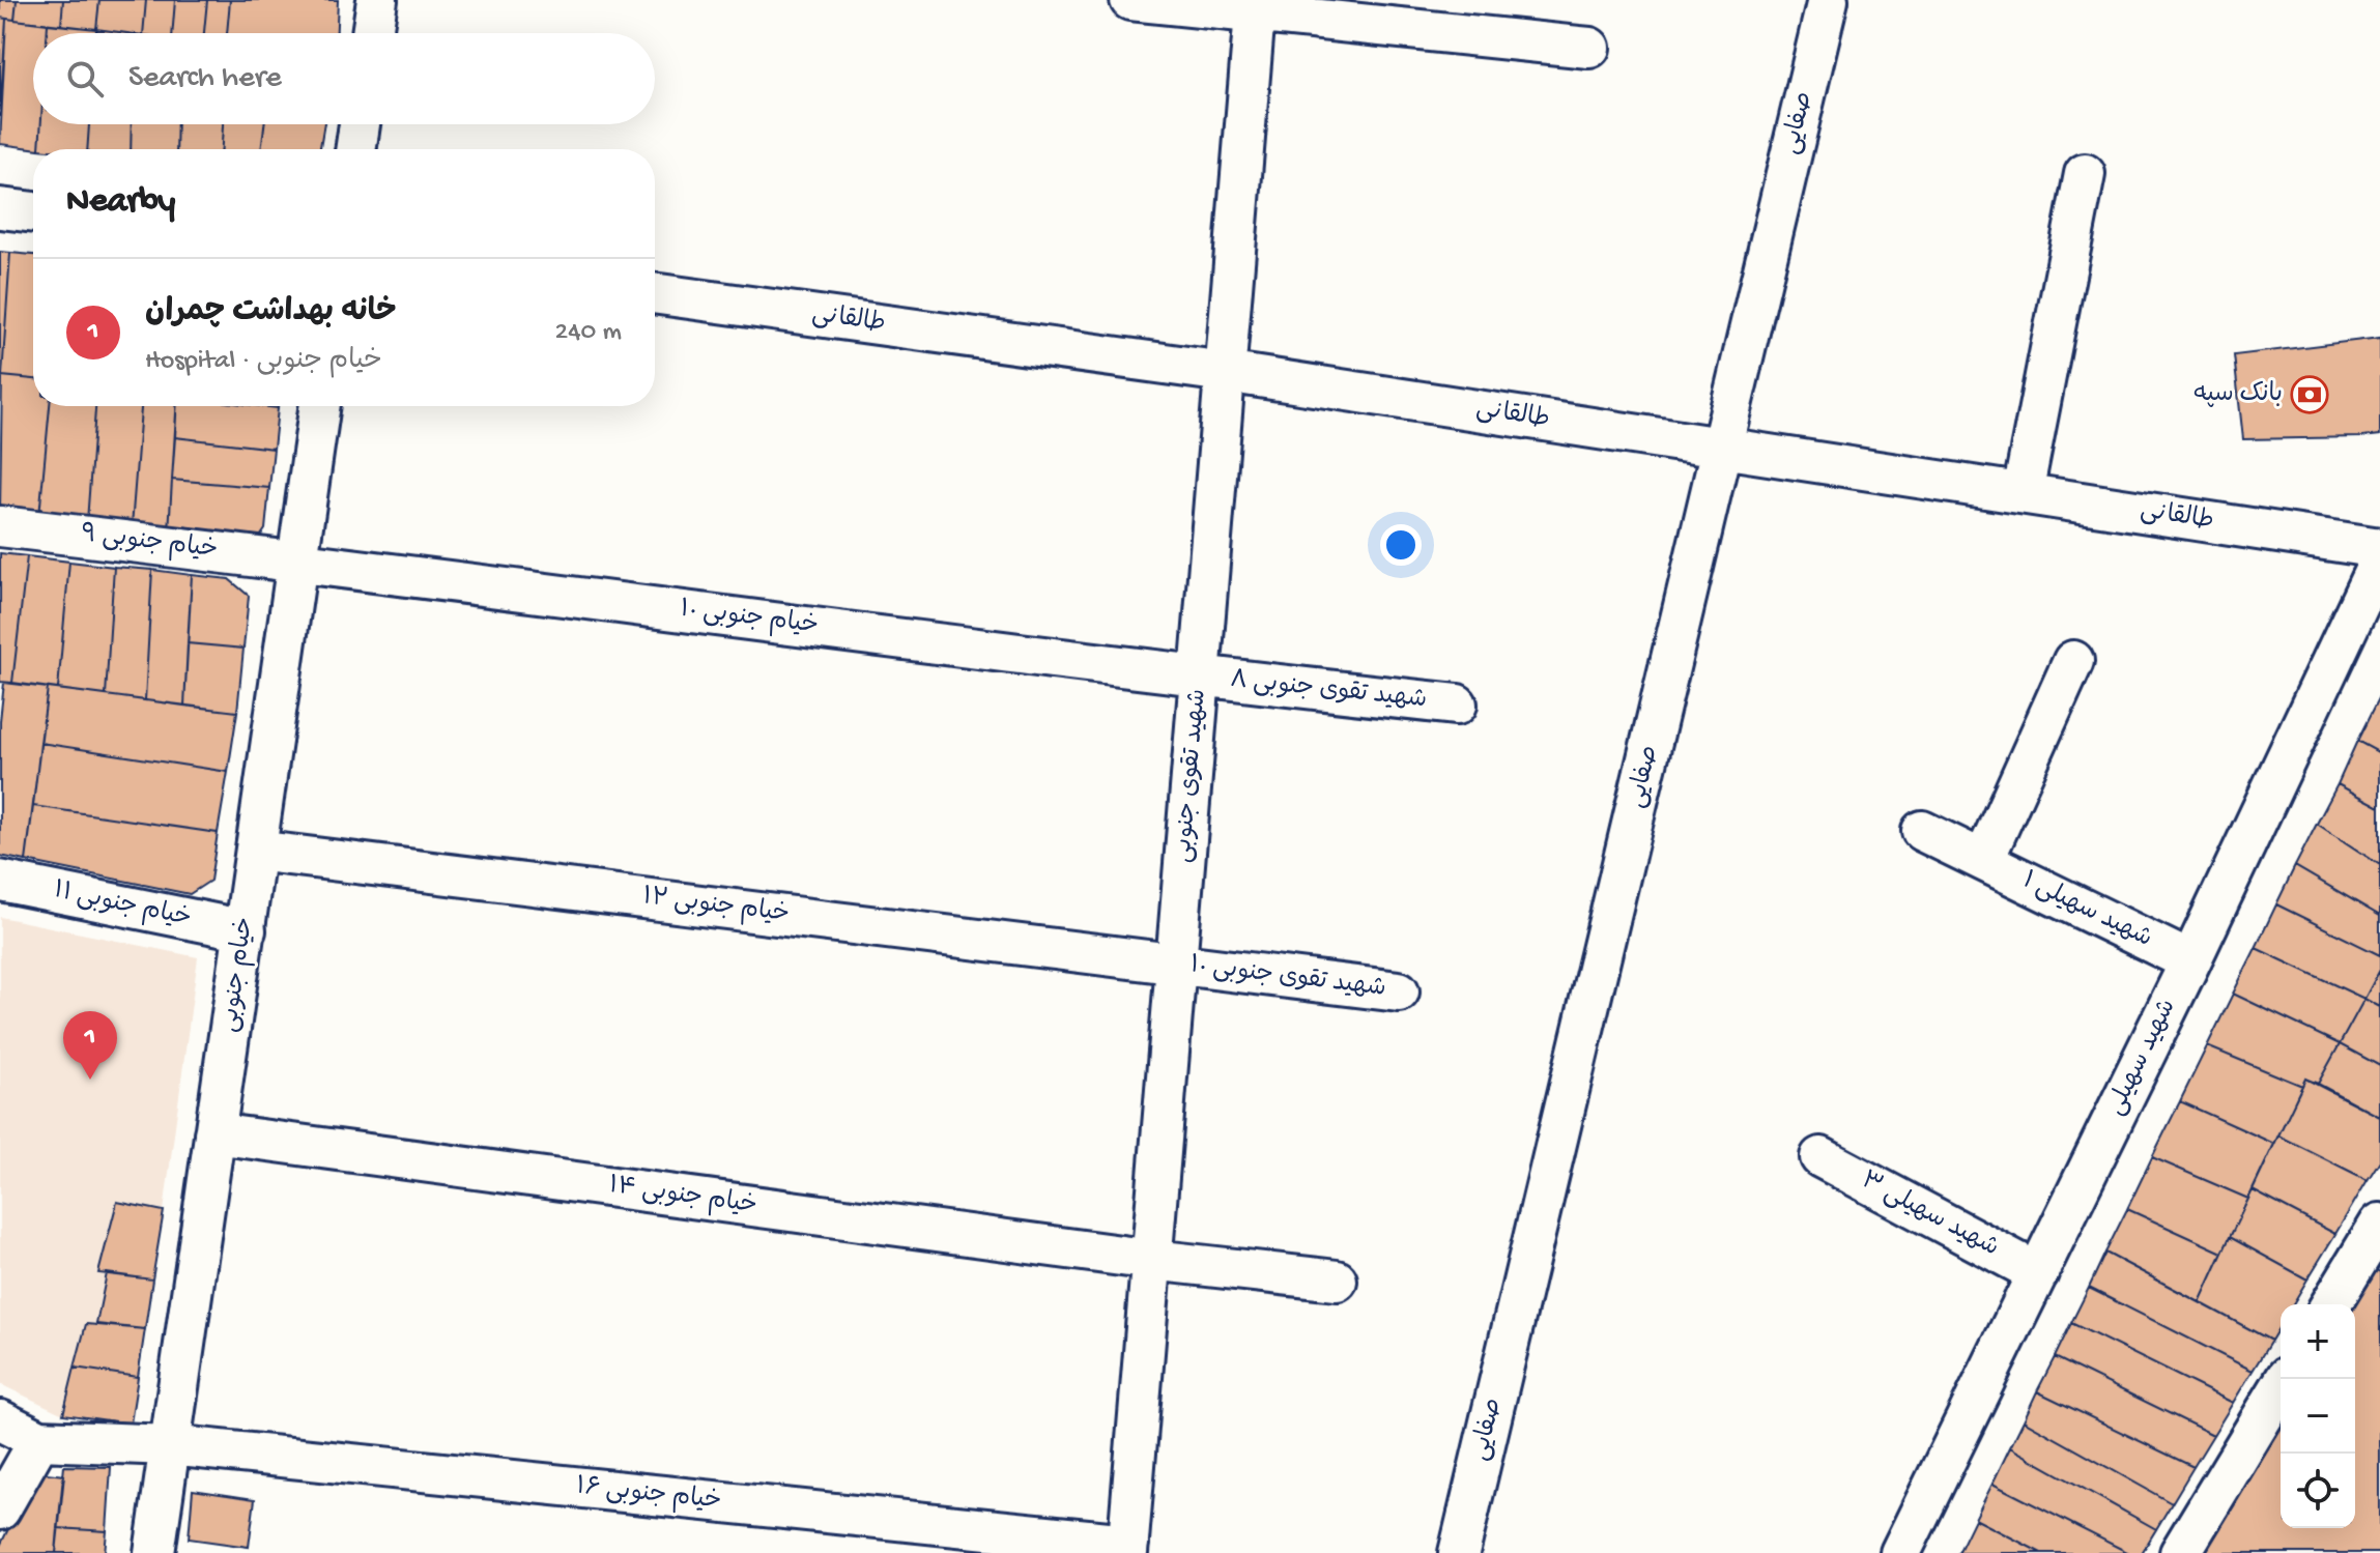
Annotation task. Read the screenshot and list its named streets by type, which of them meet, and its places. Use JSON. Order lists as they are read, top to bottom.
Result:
{
  "streets": {
    "street": [
      "صفایی",
      "طالقانی",
      "خیام جنوبی ۹",
      "خیام جنوبی ۱۰",
      "شهید تقوی جنوبی ۸",
      "شهید تقوی جنوبی",
      "خیام جنوبی ۱۱",
      "خیام جنوبی ۱۲",
      "شهید سهیلی ۱",
      "خیام جنوبی",
      "شهید تقوی جنوبی ۱۰",
      "شهید سهیلی",
      "خیام جنوبی ۱۴",
      "شهید سهیلی ۳",
      "خیام جنوبی ۱۶"
    ]
  },
  "crossings": [
    ["صفایی", "طالقانی"],
    ["طالقانی", "شهید تقوی جنوبی"],
    ["خیام جنوبی ۹", "خیام جنوبی ۱۰"],
    ["خیام جنوبی ۹", "خیام جنوبی"],
    ["خیام جنوبی ۱۰", "شهید تقوی جنوبی ۸"],
    ["خیام جنوبی ۱۰", "شهید تقوی جنوبی"],
    ["خیام جنوبی ۱۰", "خیام جنوبی"],
    ["شهید تقوی جنوبی ۸", "شهید تقوی جنوبی"],
    ["شهید تقوی جنوبی", "خیام جنوبی ۱۲"],
    ["شهید تقوی جنوبی", "شهید تقوی جنوبی ۱۰"],
    ["شهید تقوی جنوبی", "خیام جنوبی ۱۴"],
    ["شهید تقوی جنوبی", "خیام جنوبی ۱۶"],
    ["خیام جنوبی ۱۱", "خیام جنوبی"],
    ["خیام جنوبی ۱۲", "خیام جنوبی"],
    ["خیام جنوبی ۱۲", "شهید تقوی جنوبی ۱۰"],
    ["شهید سهیلی ۱", "شهید سهیلی"],
    ["خیام جنوبی", "خیام جنوبی ۱۴"],
    ["خیام جنوبی", "خیام جنوبی ۱۶"],
    ["شهید سهیلی", "شهید سهیلی ۳"]
  ],
  "places": {
    "bank": ["بانک سپه"]
  },
  "page": {
    "search": "Search here",
    "heading": "Nearby",
    "list": [
      {
        "mark": "1",
        "name": "خانه بهداشت چمران",
        "note": "Hospital · خیام جنوبی",
        "value": "240 m"
      }
    ],
    "pins": "1",
    "map_buttons": ["+", "−"]
  }
}
